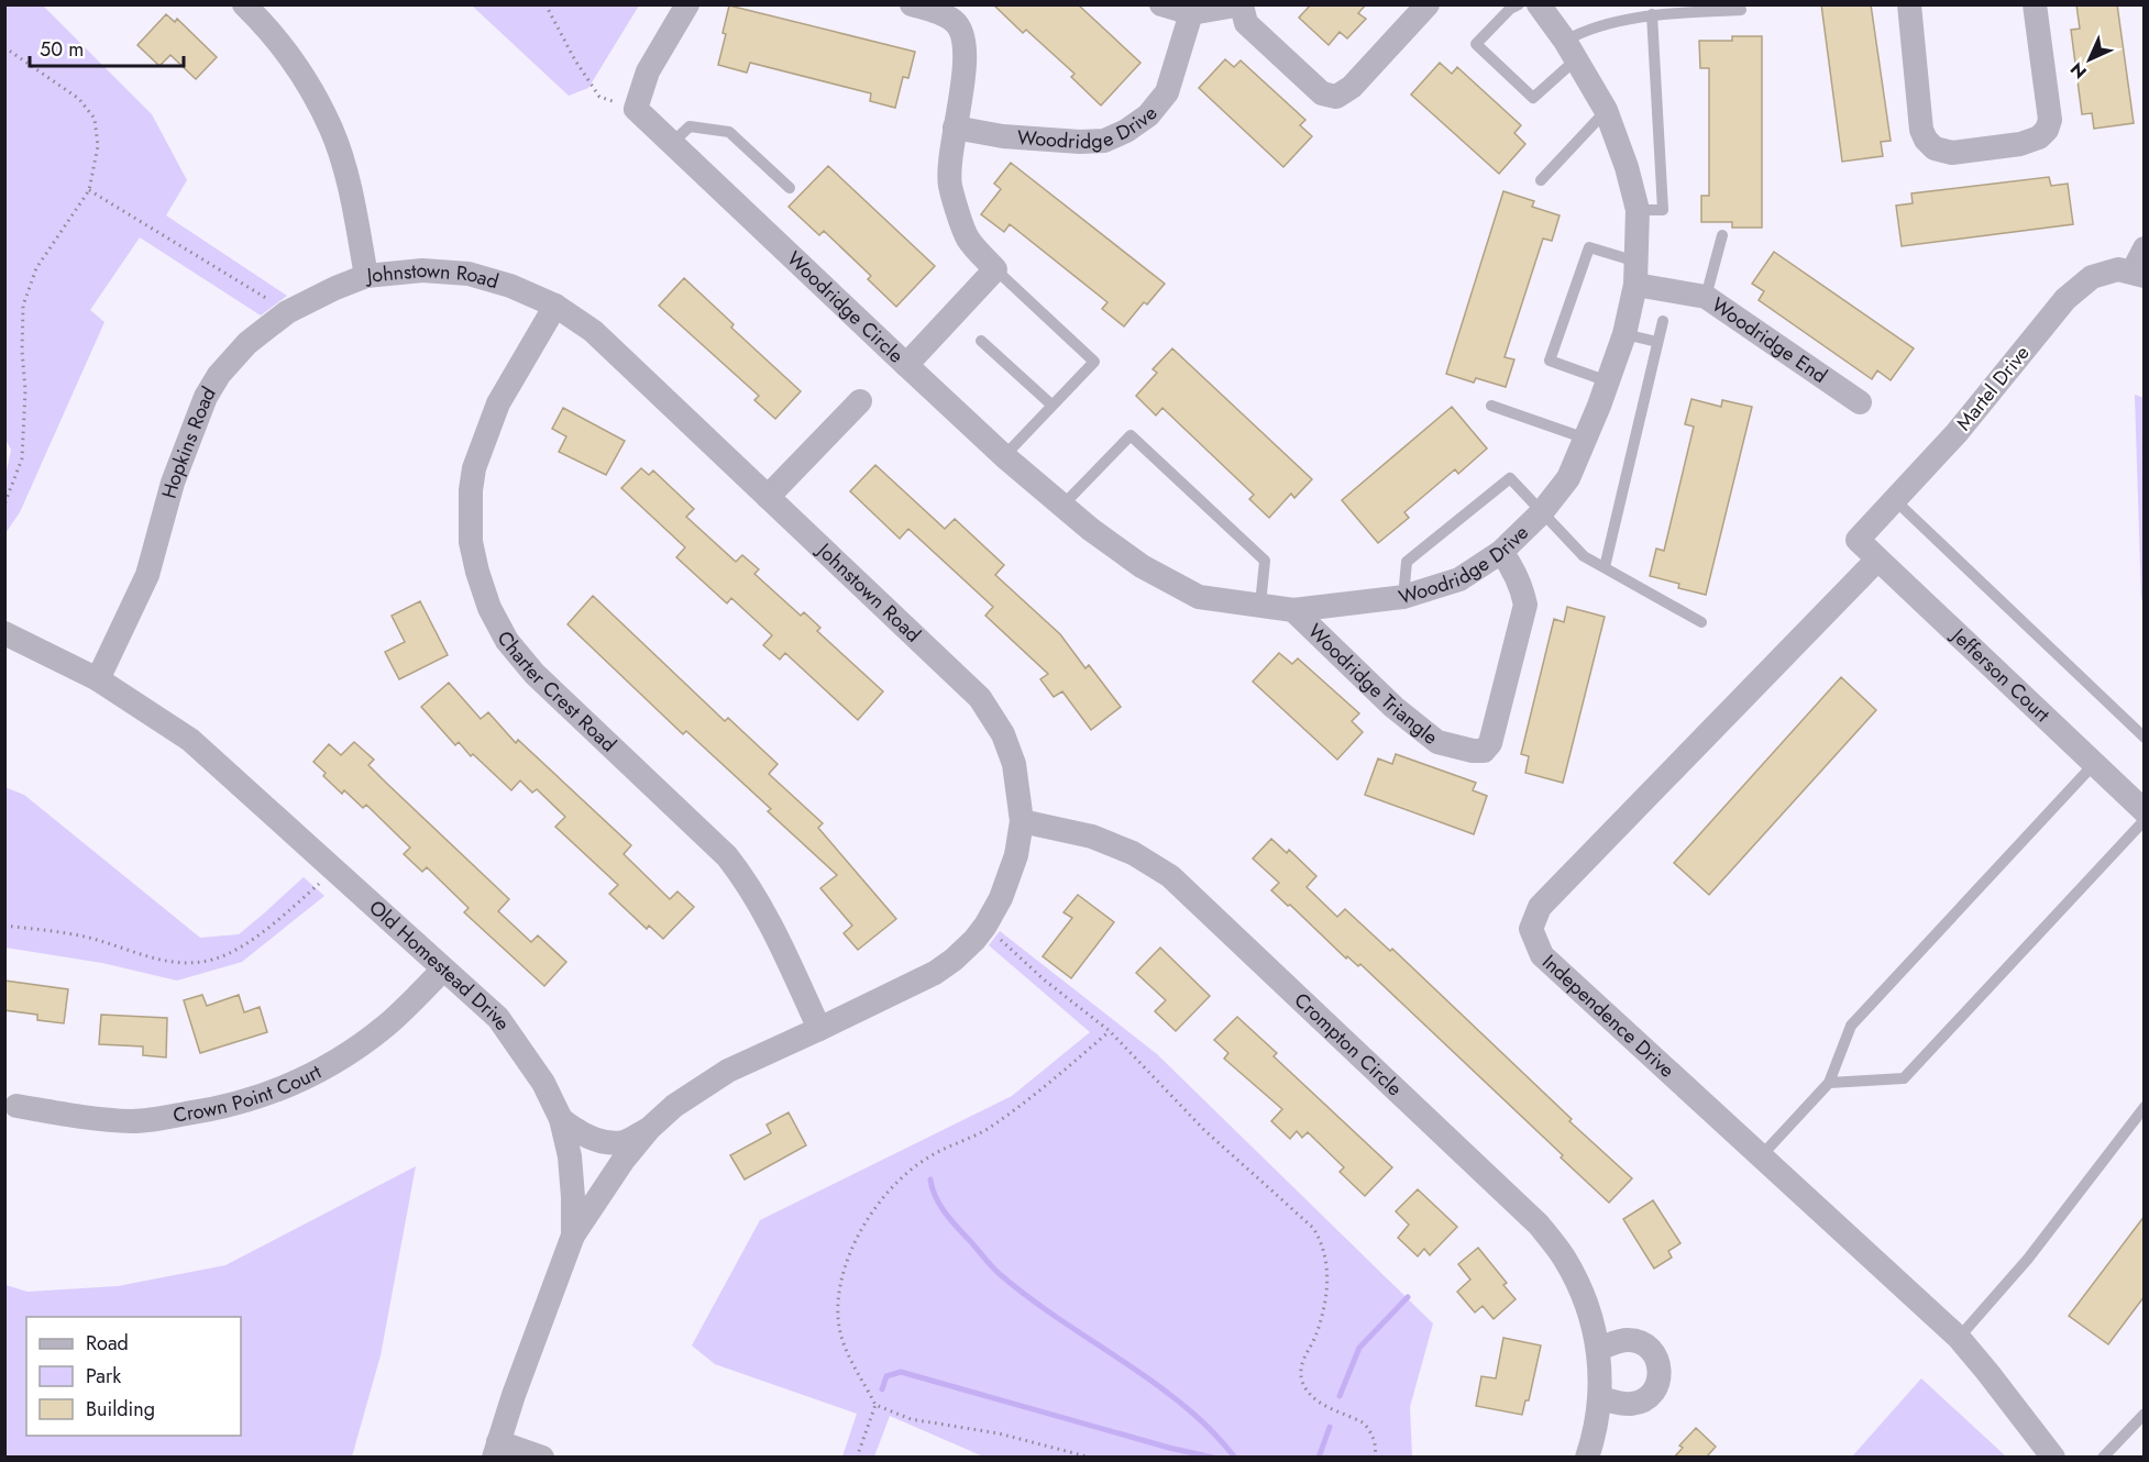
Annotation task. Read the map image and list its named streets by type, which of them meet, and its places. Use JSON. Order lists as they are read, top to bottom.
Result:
{
  "streets": {
    "street": [
      "Woodridge Drive",
      "Johnstown Road",
      "Woodridge Circle",
      "Woodridge End",
      "Martel Drive",
      "Hopkins Road",
      "Jefferson Court",
      "Woodridge Triangle",
      "Charter Crest Road",
      "Old Homestead Drive",
      "Independence Drive",
      "Crompton Circle",
      "Crown Point Court"
    ]
  },
  "crossings": [
    ["Woodridge Drive", "Woodridge Circle"],
    ["Woodridge Drive", "Woodridge End"],
    ["Woodridge Drive", "Woodridge Triangle"],
    ["Johnstown Road", "Hopkins Road"],
    ["Johnstown Road", "Charter Crest Road"],
    ["Johnstown Road", "Old Homestead Drive"],
    ["Johnstown Road", "Crompton Circle"],
    ["Martel Drive", "Jefferson Court"],
    ["Hopkins Road", "Old Homestead Drive"],
    ["Jefferson Court", "Independence Drive"],
    ["Old Homestead Drive", "Crown Point Court"]
  ],
  "legend": ["Road", "Park", "Building"],
  "scale_bar": "50 m",
  "north": "bottom left"
}
